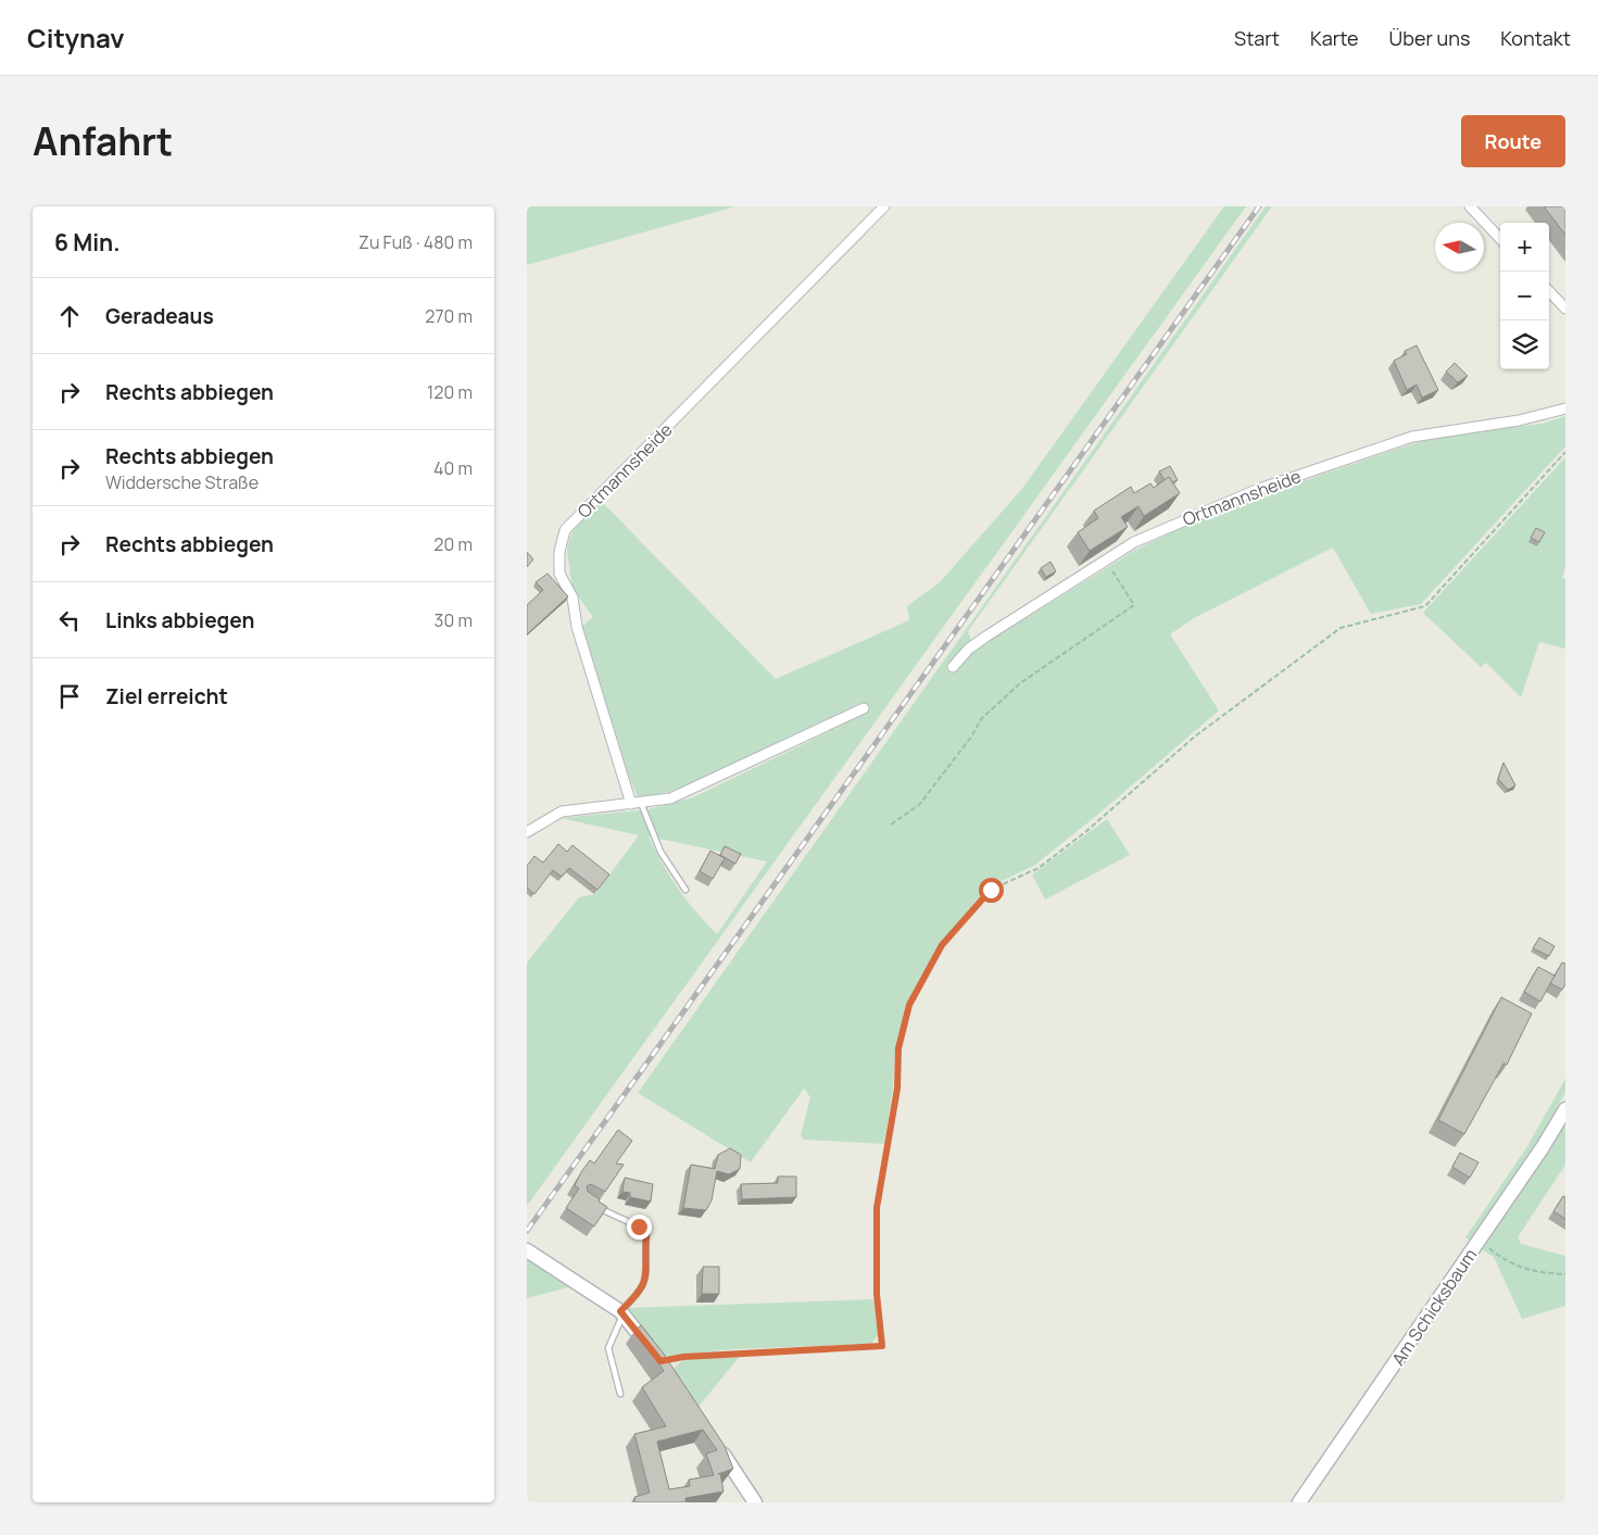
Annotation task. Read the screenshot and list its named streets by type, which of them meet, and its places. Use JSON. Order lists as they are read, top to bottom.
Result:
{
  "streets": {
    "street": ["Ortmannsheide", "Am Schicksbaum"]
  },
  "north": "left",
  "page": {
    "header": "Citynav",
    "nav": [
      "Start",
      "Karte",
      "Über uns",
      "Kontakt"
    ],
    "title": "Anfahrt",
    "buttons": "Route",
    "heading": ["6 Min.", "Zu Fuß · 480 m"],
    "map_buttons": ["+", "−"],
    "list": [
      ["Geradeaus", "270 m"],
      ["Rechts abbiegen", "120 m"],
      ["Rechts abbiegen", "Widdersche Straße", "40 m"],
      ["Rechts abbiegen", "20 m"],
      ["Links abbiegen", "30 m"],
      "Ziel erreicht"
    ]
  }
}
